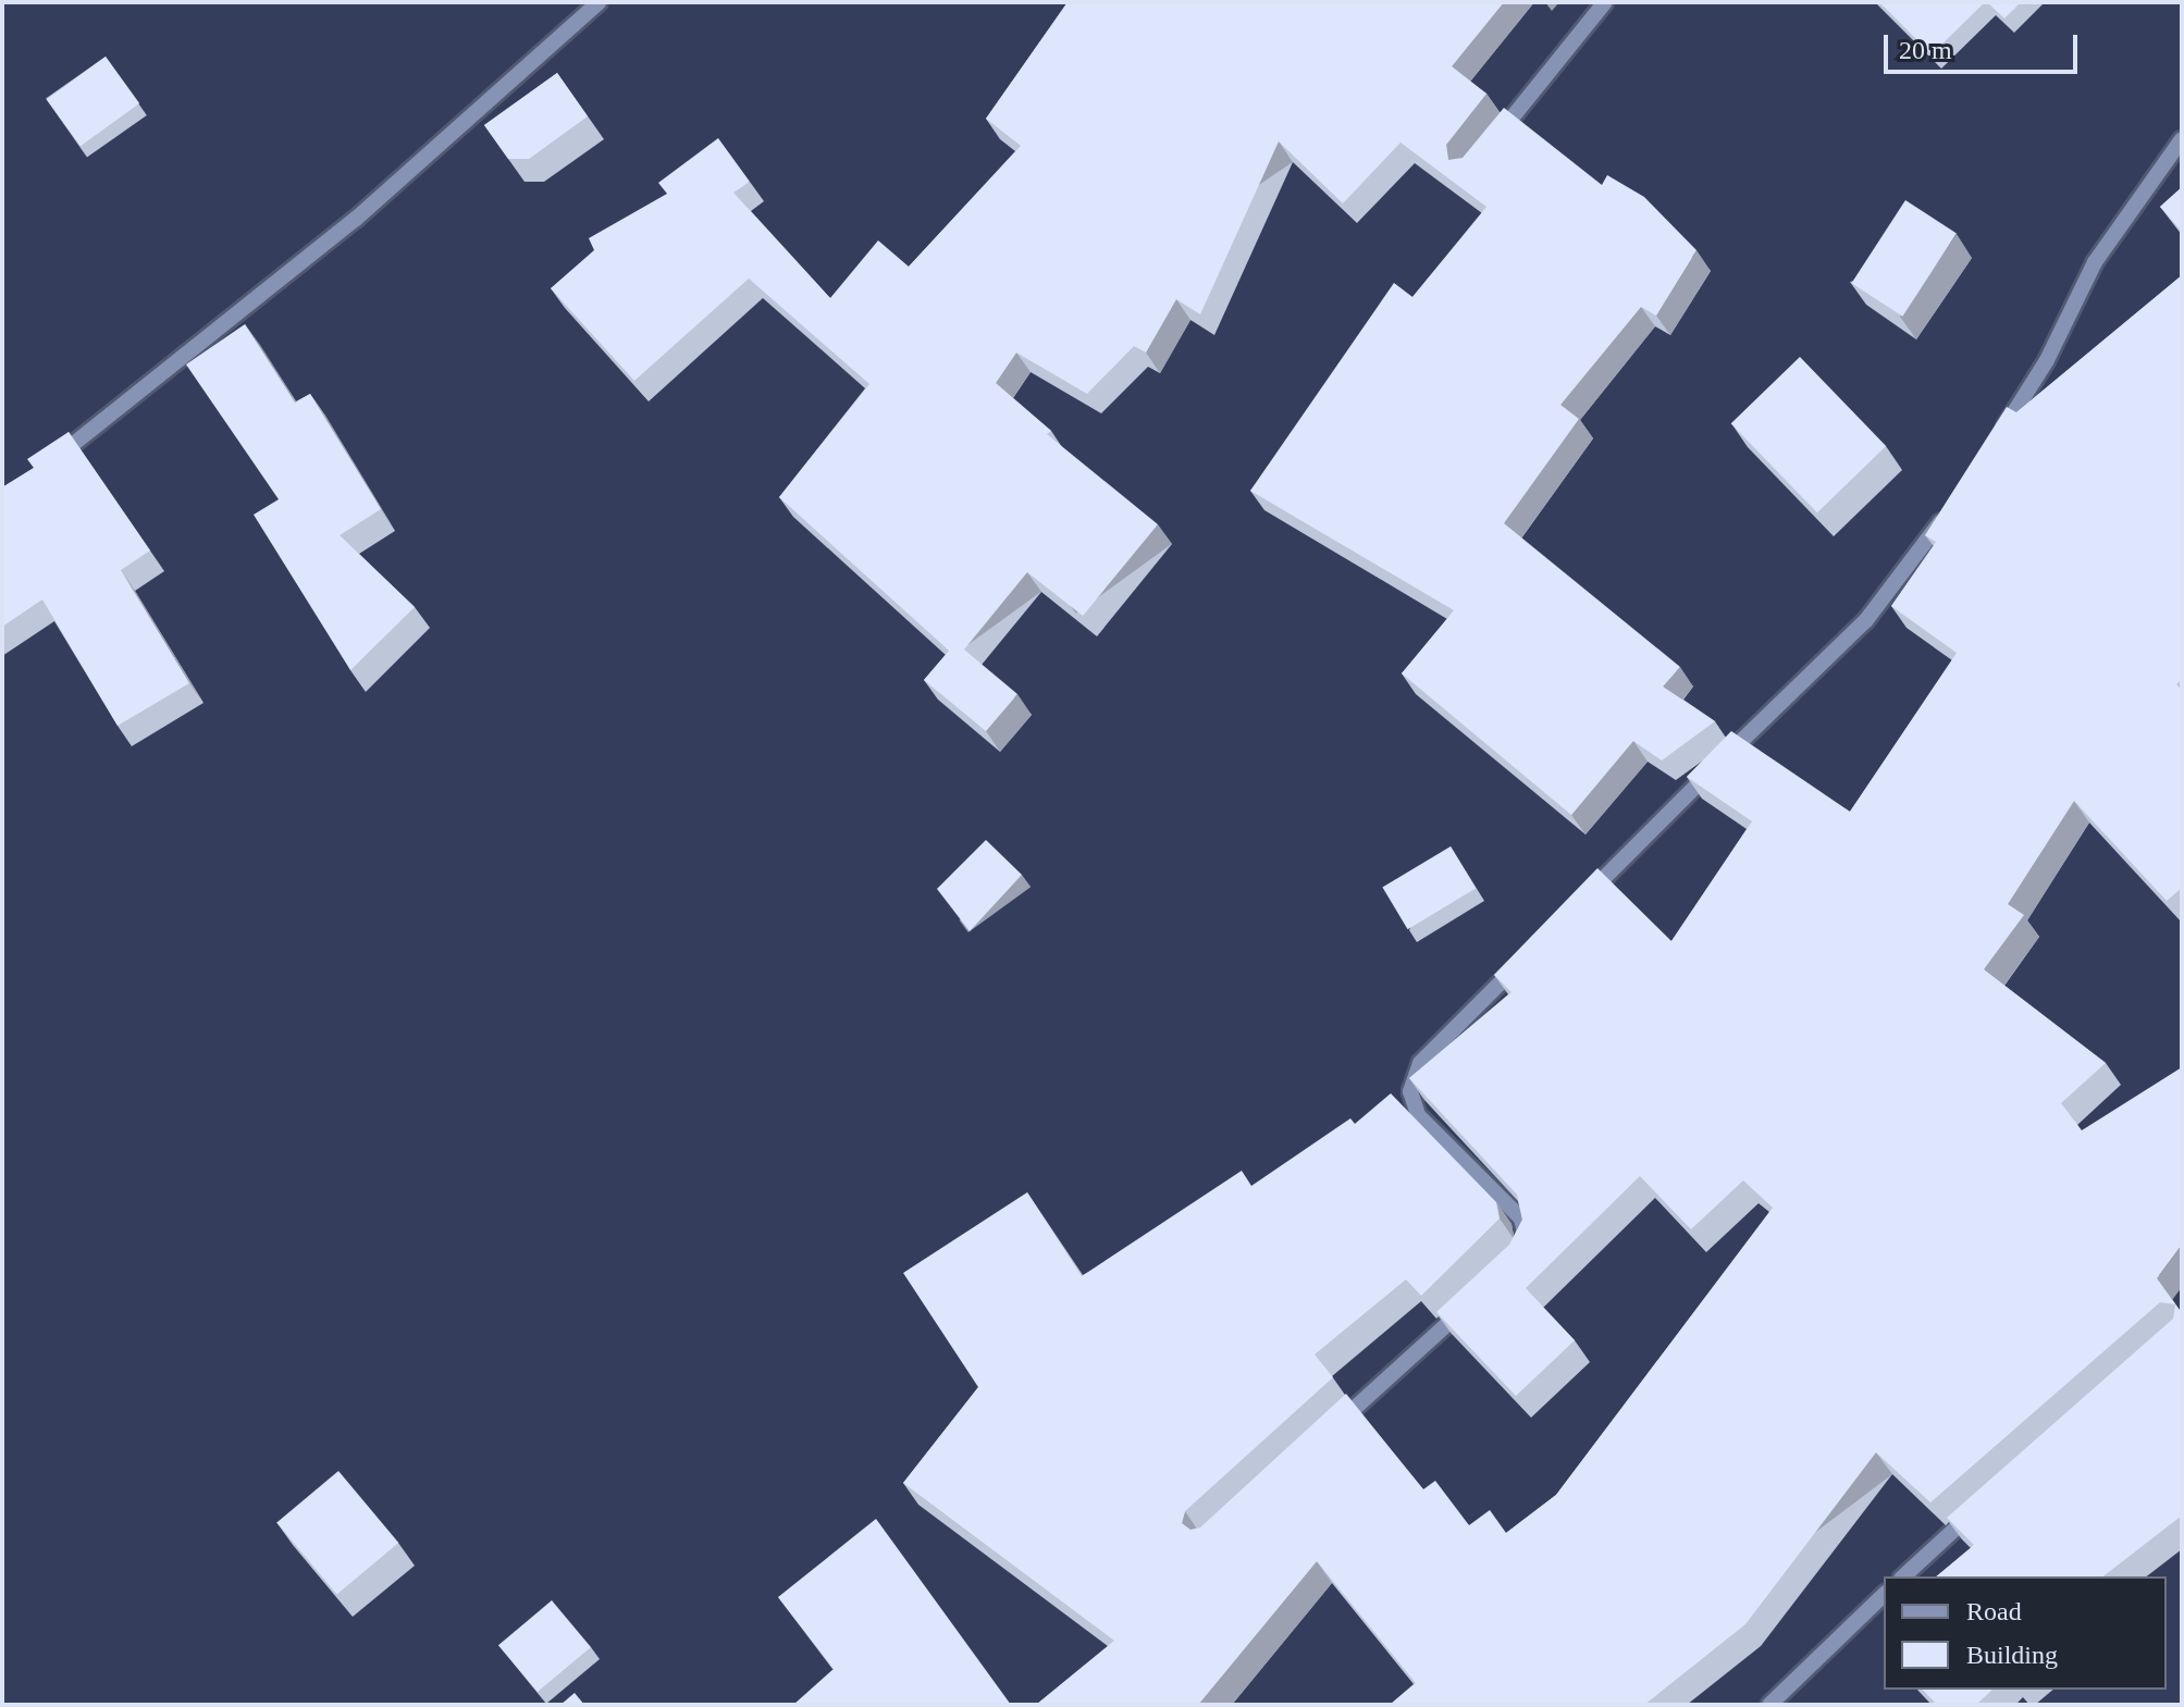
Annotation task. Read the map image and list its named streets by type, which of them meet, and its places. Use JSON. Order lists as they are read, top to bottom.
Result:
{
  "legend": ["Road", "Building"],
  "scale_bar": "20 m"
}
